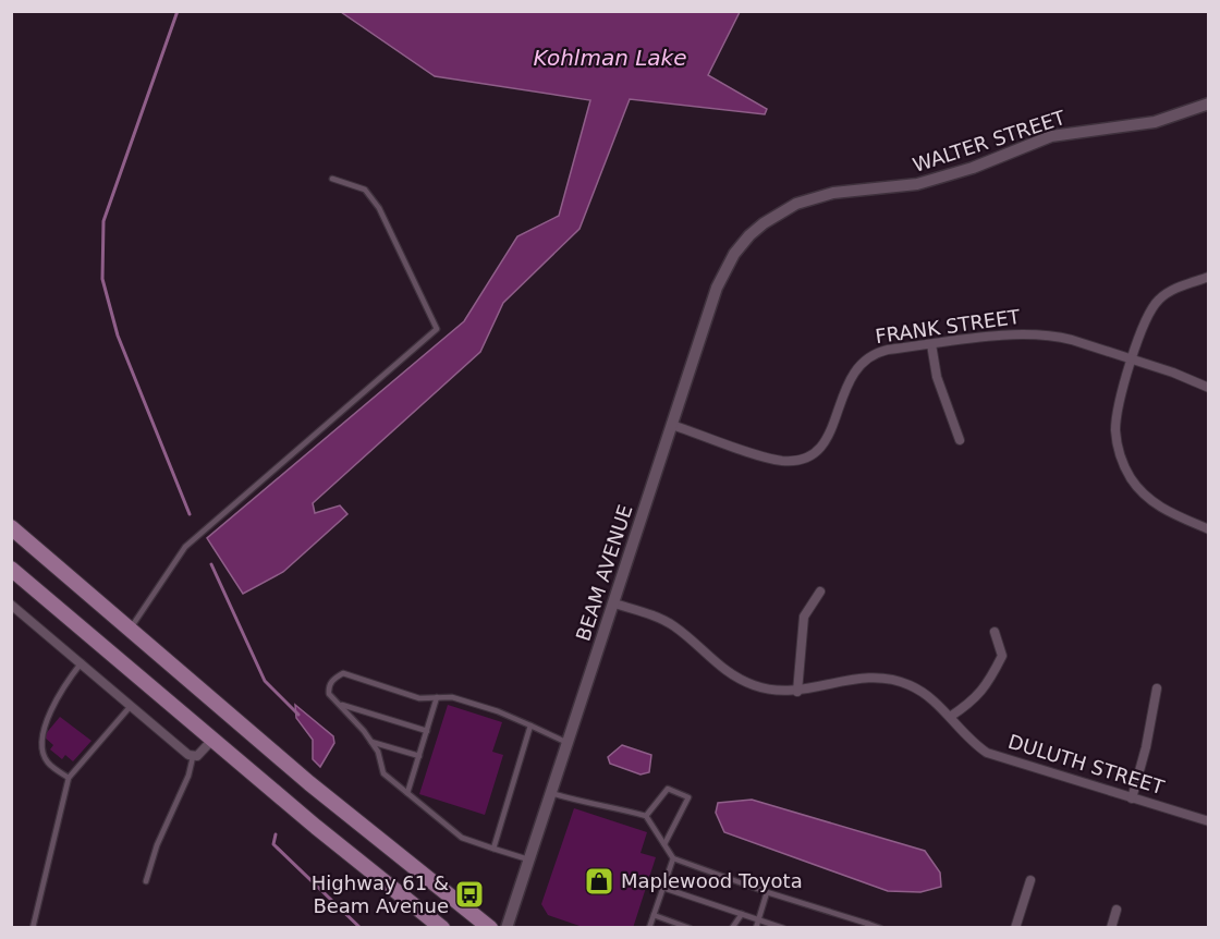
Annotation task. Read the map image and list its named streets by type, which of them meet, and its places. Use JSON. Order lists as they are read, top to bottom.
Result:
{
  "streets": {
    "street": [
      "WALTER STREET",
      "FRANK STREET",
      "BEAM AVENUE",
      "DULUTH STREET"
    ]
  },
  "crossings": [
    ["WALTER STREET", "BEAM AVENUE"],
    ["FRANK STREET", "BEAM AVENUE"],
    ["BEAM AVENUE", "DULUTH STREET"]
  ],
  "water": ["Kohlman Lake"],
  "places": {
    "shop": ["Maplewood Toyota"],
    "bus stop": ["Highway 61 & Beam Avenue"]
  }
}
